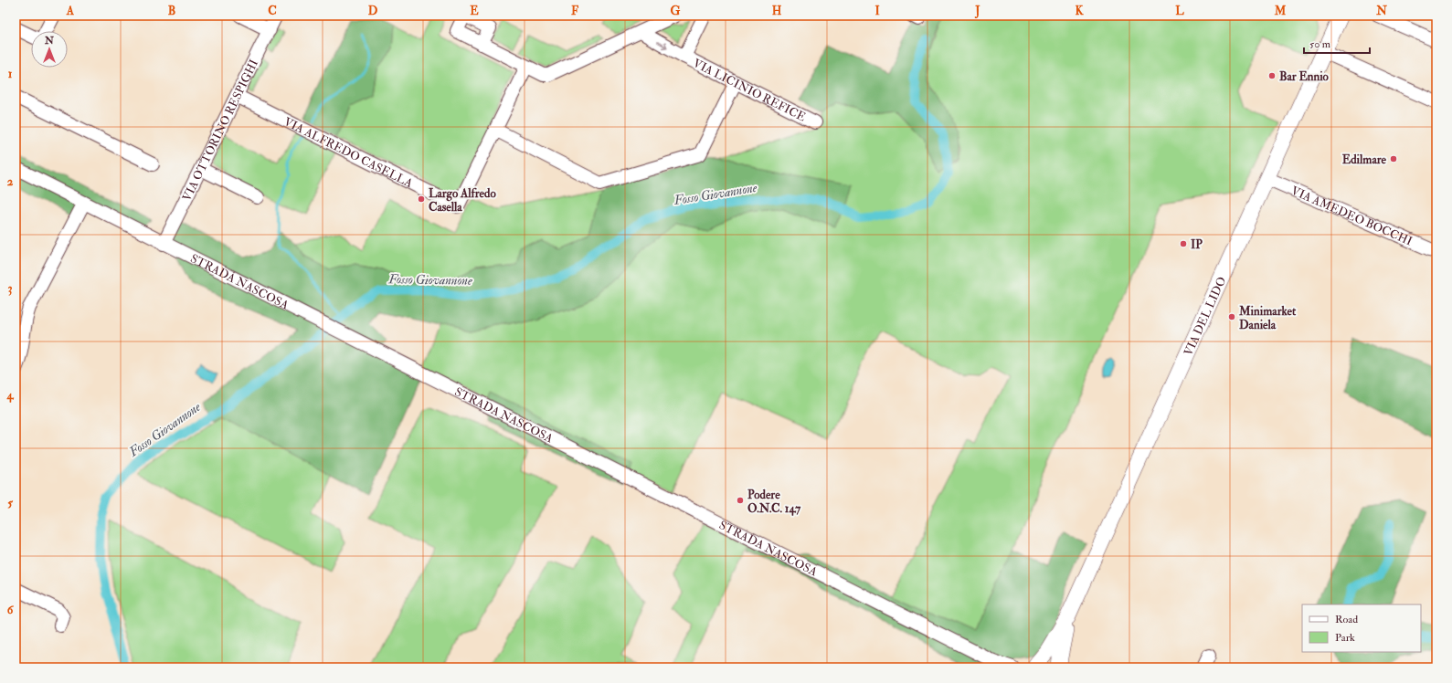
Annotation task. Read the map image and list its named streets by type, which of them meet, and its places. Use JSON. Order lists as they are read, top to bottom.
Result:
{
  "streets": {
    "main road": ["VIA DEL LIDO"],
    "street": [
      "VIA LICINIO REFICE",
      "VIA OTTORINO RESPIGHI",
      "VIA ALFREDO CASELLA",
      "VIA AMEDEO BOCCHI",
      "STRADA NASCOSA"
    ]
  },
  "crossings": [
    ["VIA OTTORINO RESPIGHI", "VIA ALFREDO CASELLA"],
    ["VIA OTTORINO RESPIGHI", "STRADA NASCOSA"],
    ["VIA AMEDEO BOCCHI", "VIA DEL LIDO"]
  ],
  "water": ["Fosso Giovannone"],
  "places": [
    "Bar Ennio",
    "Edilmare",
    "Largo Alfredo Casella",
    "IP",
    "Minimarket Daniela",
    "Podere O.N.C. 147"
  ],
  "legend": ["Road", "Park"],
  "scale_bar": "50 m",
  "north": "top",
  "grid": {
    "columns": [
      "A",
      "B",
      "C",
      "D",
      "E",
      "F",
      "G",
      "H",
      "I",
      "J",
      "K",
      "L",
      "M",
      "N"
    ],
    "rows": [
      "1",
      "2",
      "3",
      "4",
      "5",
      "6"
    ]
  }
}
